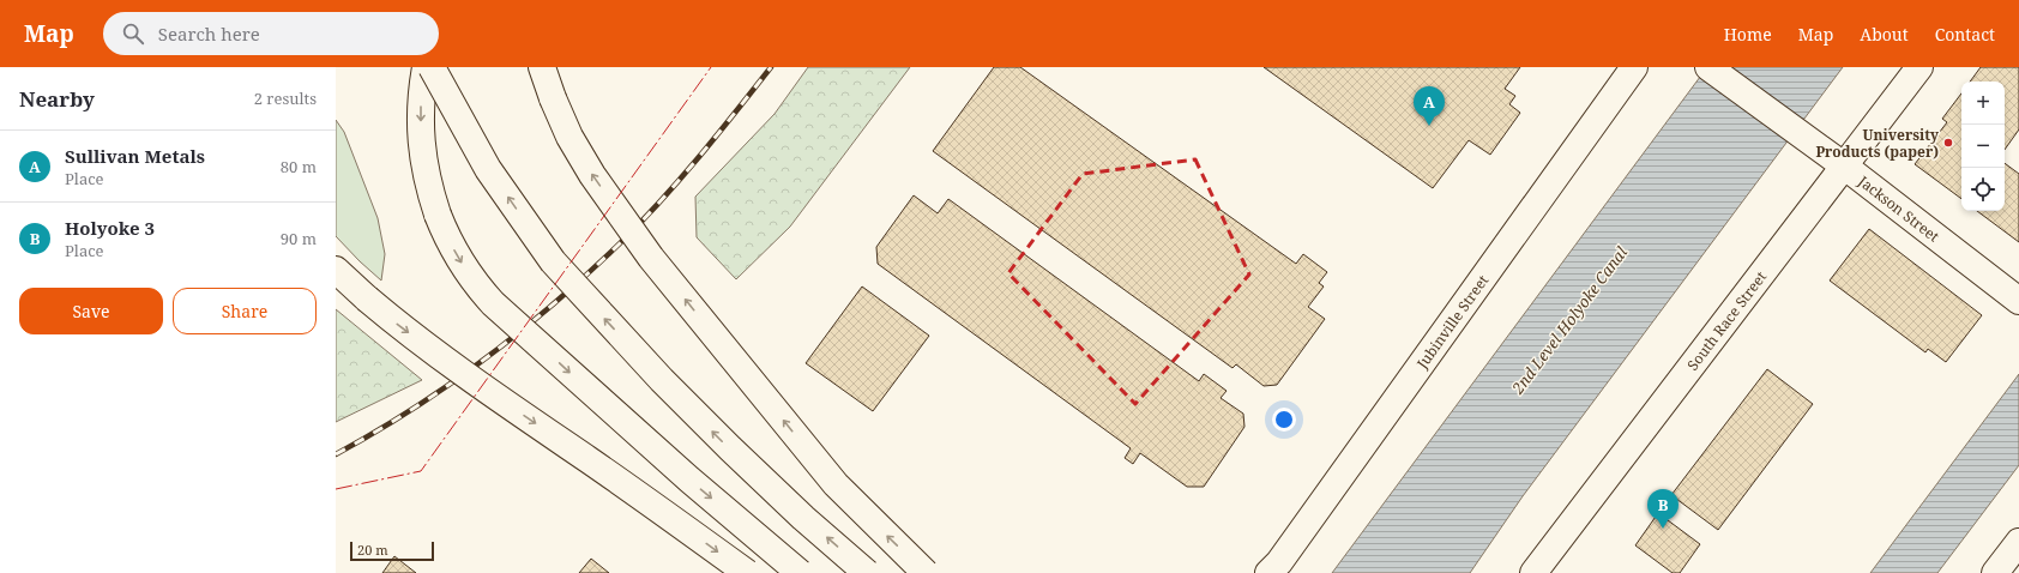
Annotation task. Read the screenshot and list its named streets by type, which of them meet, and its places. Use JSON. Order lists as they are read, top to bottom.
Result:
{
  "streets": {
    "main road": ["Jackson Street", "Jubinville Street", "South Race Street"]
  },
  "crossings": [
    ["Jackson Street", "South Race Street"]
  ],
  "water": ["2nd Level Holyoke Canal"],
  "places": ["University Products (paper)"],
  "scale_bar": "20 m",
  "page": {
    "header": "Map",
    "search": "Search here",
    "nav": [
      "Home",
      "Map",
      "About",
      "Contact"
    ],
    "heading": ["Nearby", "2 results"],
    "map_buttons": ["+", "−"],
    "pins": ["A", "B"],
    "list": [
      {
        "mark": "A",
        "name": "Sullivan Metals",
        "note": "Place",
        "value": "80 m"
      },
      {
        "mark": "B",
        "name": "Holyoke 3",
        "note": "Place",
        "value": "90 m"
      }
    ],
    "buttons": ["Save", "Share"],
    "scale": "20 m"
  }
}
